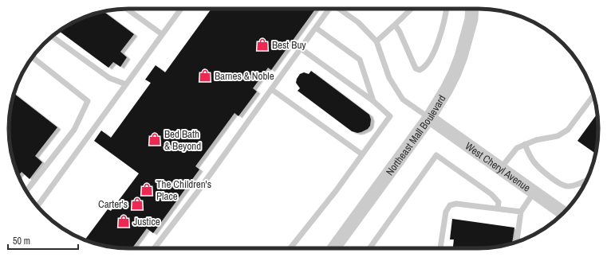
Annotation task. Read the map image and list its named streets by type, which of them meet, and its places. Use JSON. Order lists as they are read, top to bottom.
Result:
{
  "streets": {
    "street": ["Northeast Mall Boulevard", "West Cheryl Avenue"]
  },
  "crossings": [
    ["Northeast Mall Boulevard", "West Cheryl Avenue"]
  ],
  "places": {
    "shop": [
      "Best Buy",
      "Barnes & Noble",
      "Bed Bath & Beyond",
      "The Children's Place",
      "Carter's",
      "Justice"
    ]
  },
  "scale_bar": "50 m"
}
